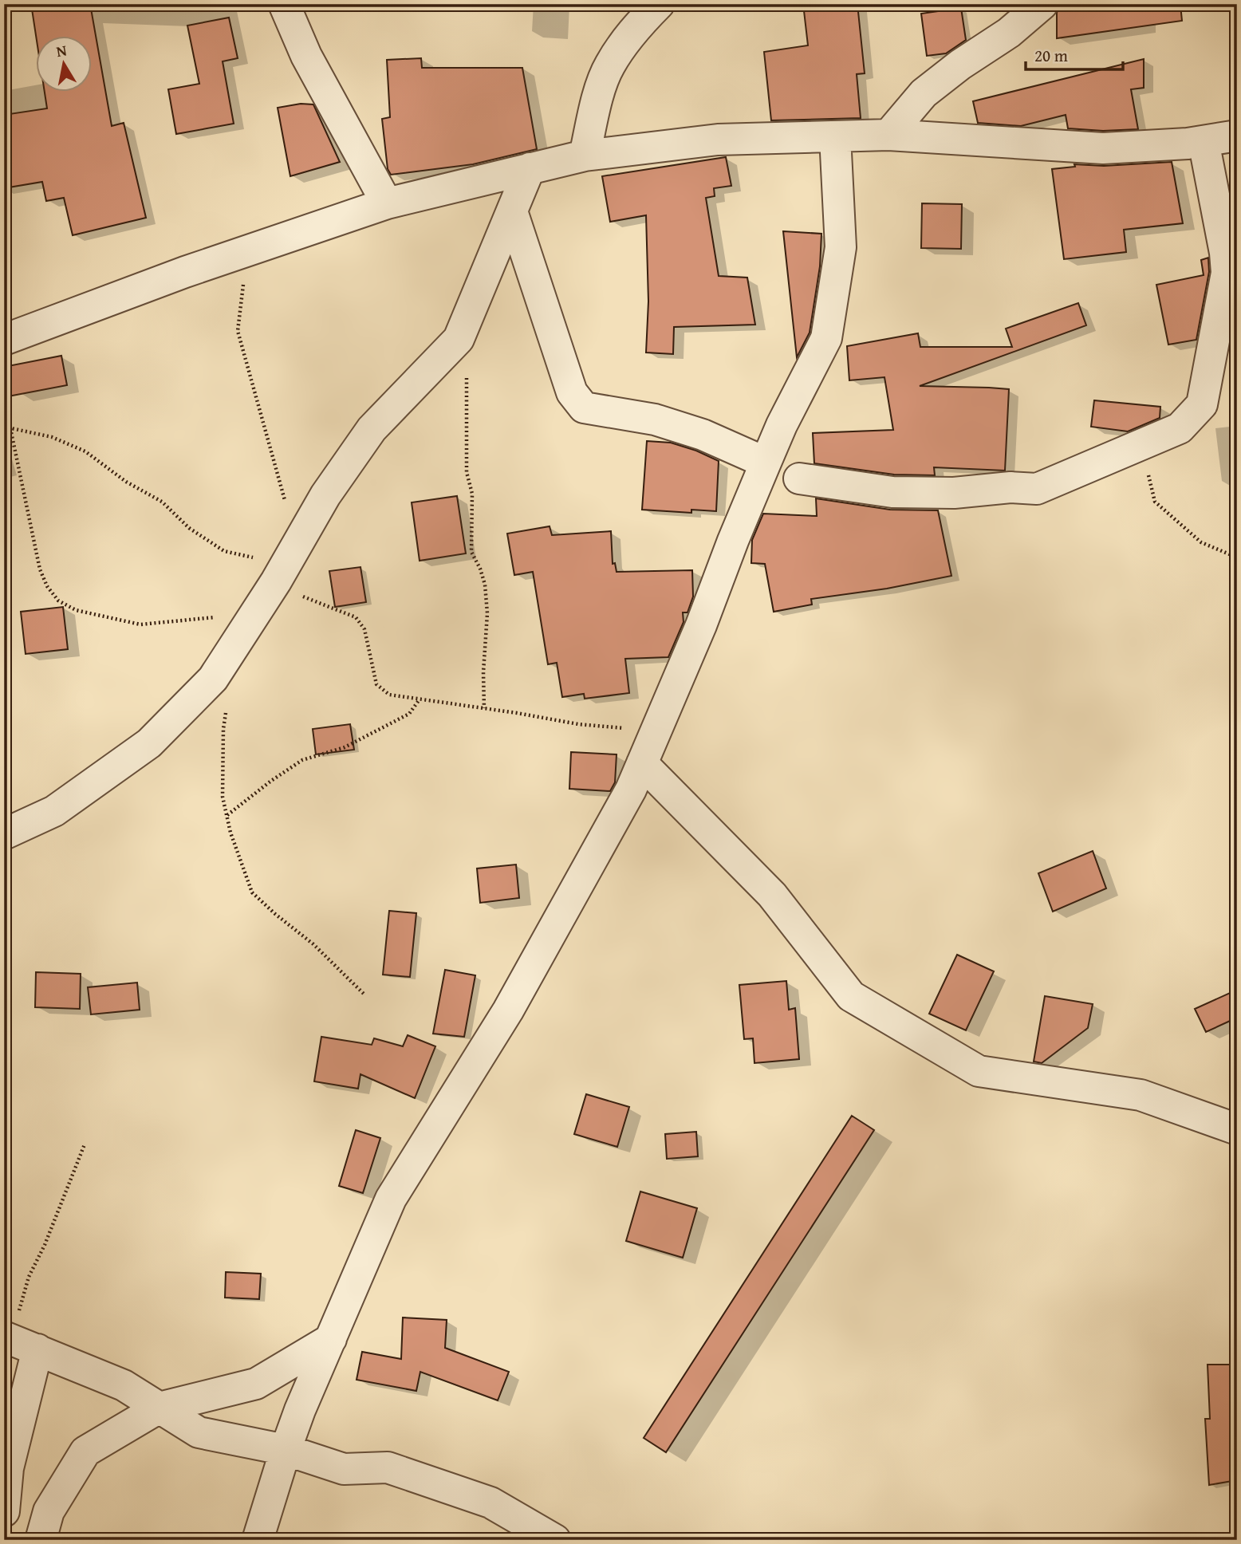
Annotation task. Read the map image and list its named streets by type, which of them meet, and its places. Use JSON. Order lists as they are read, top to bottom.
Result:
{
  "scale_bar": "20 m",
  "north": "top"
}
